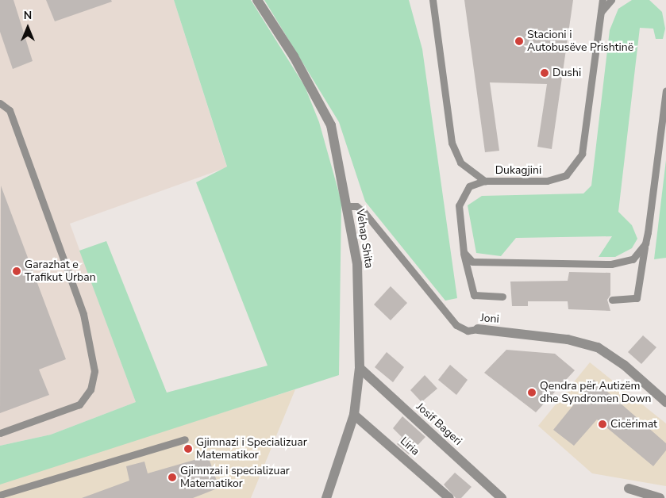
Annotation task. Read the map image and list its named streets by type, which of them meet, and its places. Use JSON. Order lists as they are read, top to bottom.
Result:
{
  "streets": {
    "street": [
      "Vehap Shita",
      "Joni",
      "Josif Bageri",
      "Liria"
    ],
    "lane": ["Dukagjini"]
  },
  "crossings": [
    ["Vehap Shita", "Joni"],
    ["Vehap Shita", "Josif Bageri"],
    ["Vehap Shita", "Liria"]
  ],
  "places": [
    "Stacioni i Autobusëve Prishtinë",
    "Dushi",
    "Garazhat e Trafikut Urban",
    "Qendra për Autizëm dhe Syndromen Down",
    "Cicërimat",
    "Gjimnazi i Specializuar Matematikor",
    "Gjimnzai i specializuar Matematikor"
  ],
  "north": "top"
}
